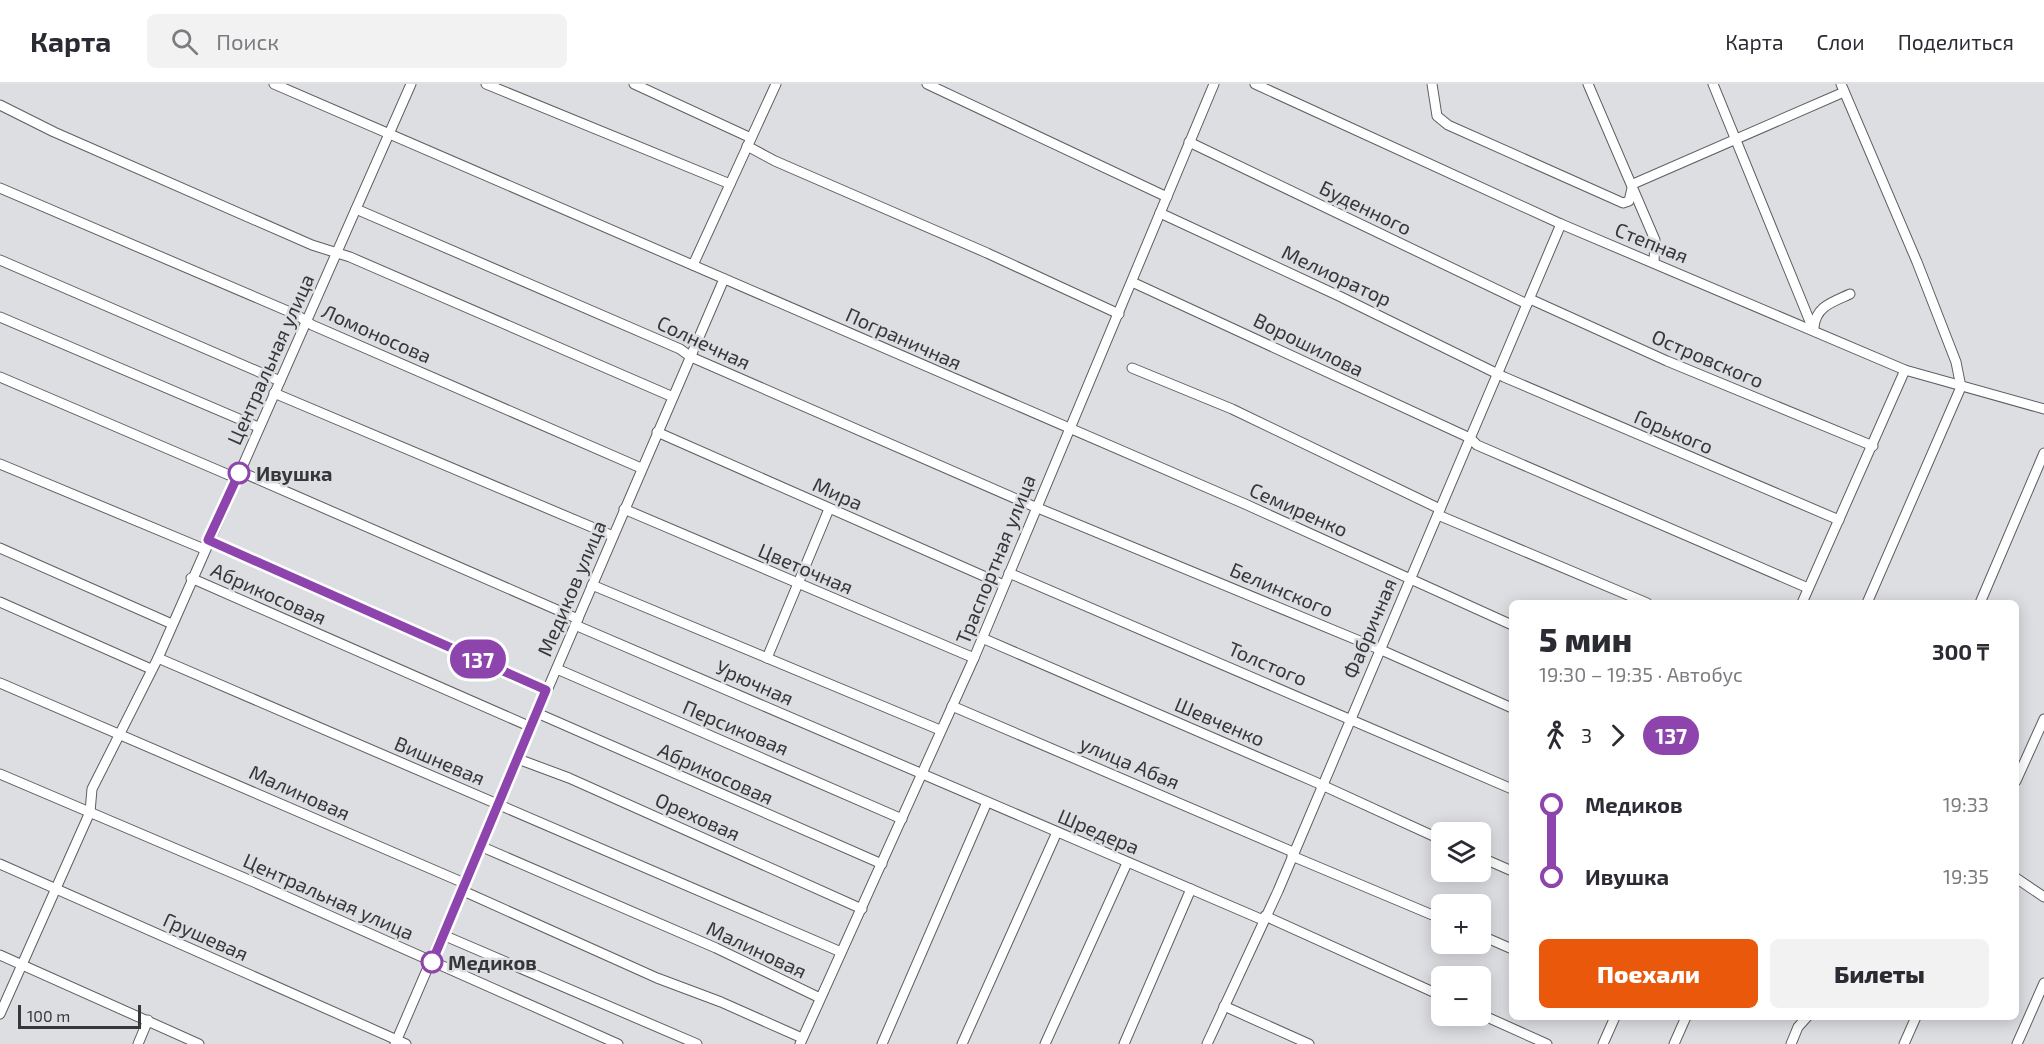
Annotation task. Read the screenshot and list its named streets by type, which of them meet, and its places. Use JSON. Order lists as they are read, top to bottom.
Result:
{
  "streets": {
    "street": [
      "Буденного",
      "Степная",
      "Мелиоратор",
      "Ломоносова",
      "Пограничная",
      "Солнечная",
      "Ворошилова",
      "Островского",
      "Центральная улица",
      "Горького",
      "Мира",
      "Семиренко",
      "Траспортная улица",
      "Цветочная",
      "Медиков улица",
      "Белинского",
      "Абрикосовая",
      "Фабричная",
      "Толстого",
      "Урючная",
      "Шевченко",
      "Персиковая",
      "Вишневая",
      "улица Абая",
      "Малиновая",
      "Ореховая",
      "Шредера",
      "Грушевая"
    ]
  },
  "crossings": [
    ["Буденного", "Островского"],
    ["Буденного", "Траспортная улица"],
    ["Буденного", "Фабричная"],
    ["Степная", "Фабричная"],
    ["Мелиоратор", "Горького"],
    ["Мелиоратор", "Траспортная улица"],
    ["Мелиоратор", "Фабричная"],
    ["Ломоносова", "Центральная улица"],
    ["Ломоносова", "Медиков улица"],
    ["Пограничная", "Центральная улица"],
    ["Пограничная", "Семиренко"],
    ["Пограничная", "Траспортная улица"],
    ["Пограничная", "Медиков улица"],
    ["Солнечная", "Центральная улица"],
    ["Солнечная", "Траспортная улица"],
    ["Солнечная", "Медиков улица"],
    ["Солнечная", "Белинского"],
    ["Ворошилова", "Траспортная улица"],
    ["Ворошилова", "Фабричная"],
    ["Островского", "Фабричная"],
    ["Центральная улица", "Медиков улица"],
    ["Центральная улица", "Абрикосовая"],
    ["Центральная улица", "Вишневая"],
    ["Центральная улица", "Малиновая"],
    ["Горького", "Фабричная"],
    ["Мира", "Траспортная улица"],
    ["Мира", "Медиков улица"],
    ["Семиренко", "Траспортная улица"],
    ["Семиренко", "Фабричная"],
    ["Траспортная улица", "Цветочная"],
    ["Траспортная улица", "Белинского"],
    ["Траспортная улица", "Абрикосовая"],
    ["Траспортная улица", "Толстого"],
    ["Траспортная улица", "Урючная"],
    ["Траспортная улица", "Шевченко"],
    ["Траспортная улица", "Персиковая"],
    ["Траспортная улица", "Вишневая"],
    ["Траспортная улица", "улица Абая"],
    ["Траспортная улица", "Малиновая"],
    ["Траспортная улица", "Ореховая"],
    ["Траспортная улица", "Шредера"],
    ["Цветочная", "Медиков улица"],
    ["Медиков улица", "Абрикосовая"],
    ["Медиков улица", "Урючная"],
    ["Медиков улица", "Персиковая"],
    ["Медиков улица", "Вишневая"],
    ["Медиков улица", "Малиновая"],
    ["Медиков улица", "Ореховая"],
    ["Медиков улица", "Грушевая"],
    ["Белинского", "Фабричная"],
    ["Фабричная", "Толстого"],
    ["Фабричная", "Шевченко"],
    ["Фабричная", "улица Абая"],
    ["Фабричная", "Шредера"],
    ["Урючная", "Шредера"]
  ],
  "places": ["Ивушка", "Медиков"],
  "lines": ["bus line 137"],
  "scale_bar": "100 m",
  "page": {
    "header": "Карта",
    "search": "Поиск",
    "nav": ["Карта", "Слои", "Поделиться"],
    "on_map": "137",
    "heading": ["5 мин", "19:30 – 19:35 · Автобус", "300 ₸"],
    "legs": ["3", "137"],
    "list": [
      {
        "name": "Медиков",
        "value": "19:33"
      },
      {
        "name": "Ивушка",
        "value": "19:35"
      }
    ],
    "map_buttons": ["+", "−"],
    "buttons": ["Поехали", "Билеты"],
    "scale": "100 m"
  }
}
